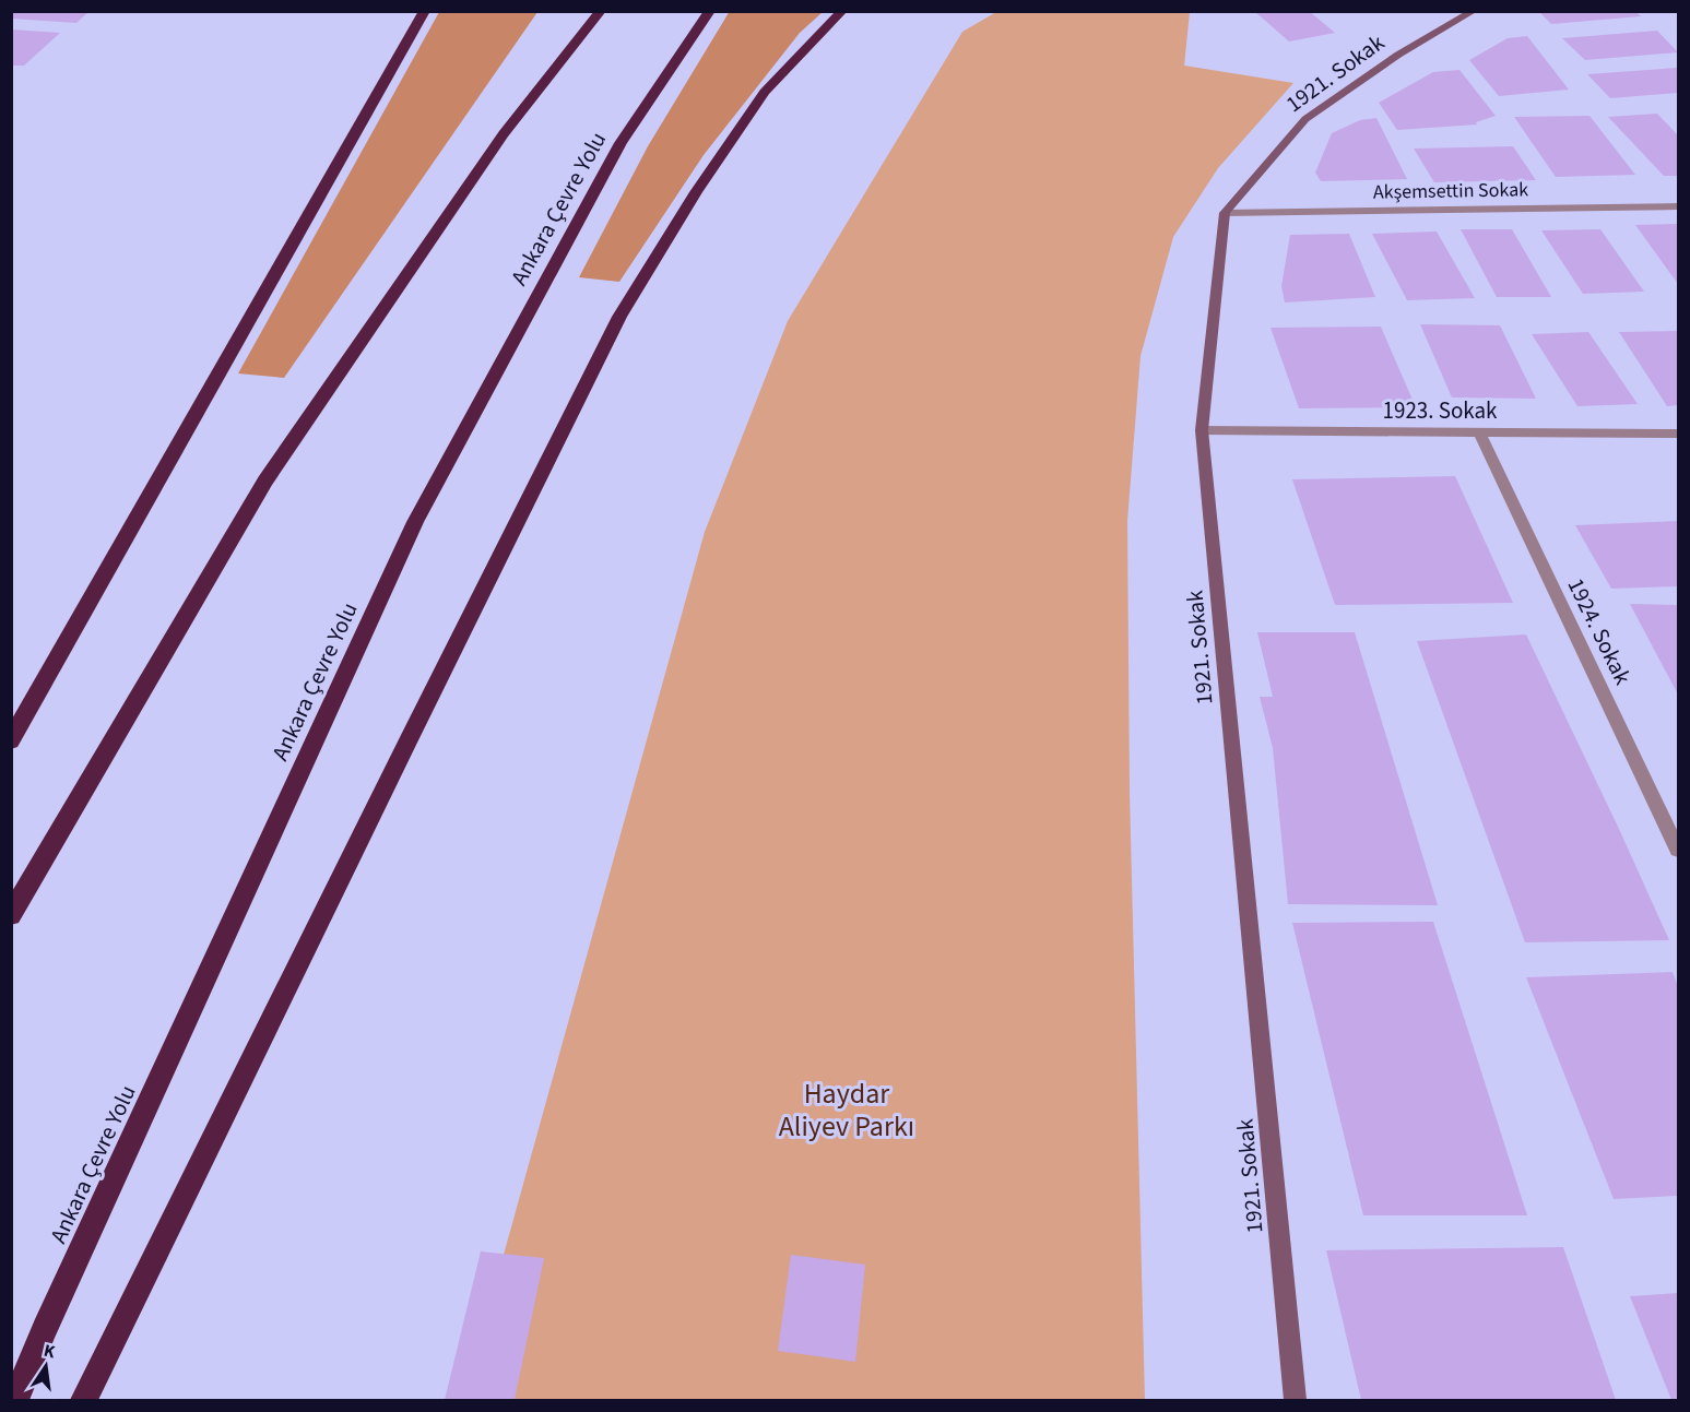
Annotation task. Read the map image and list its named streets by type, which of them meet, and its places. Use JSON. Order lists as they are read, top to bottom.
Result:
{
  "streets": {
    "highway": ["Ankara Çevre Yolu"],
    "street": [
      "1921. Sokak",
      "Akşemsettin Sokak",
      "1923. Sokak",
      "1924. Sokak"
    ]
  },
  "crossings": [
    ["1921. Sokak", "Akşemsettin Sokak"],
    ["1921. Sokak", "1923. Sokak"],
    ["1923. Sokak", "1924. Sokak"]
  ],
  "parks": ["Haydar Aliyev Parkı"],
  "north": "top"
}
